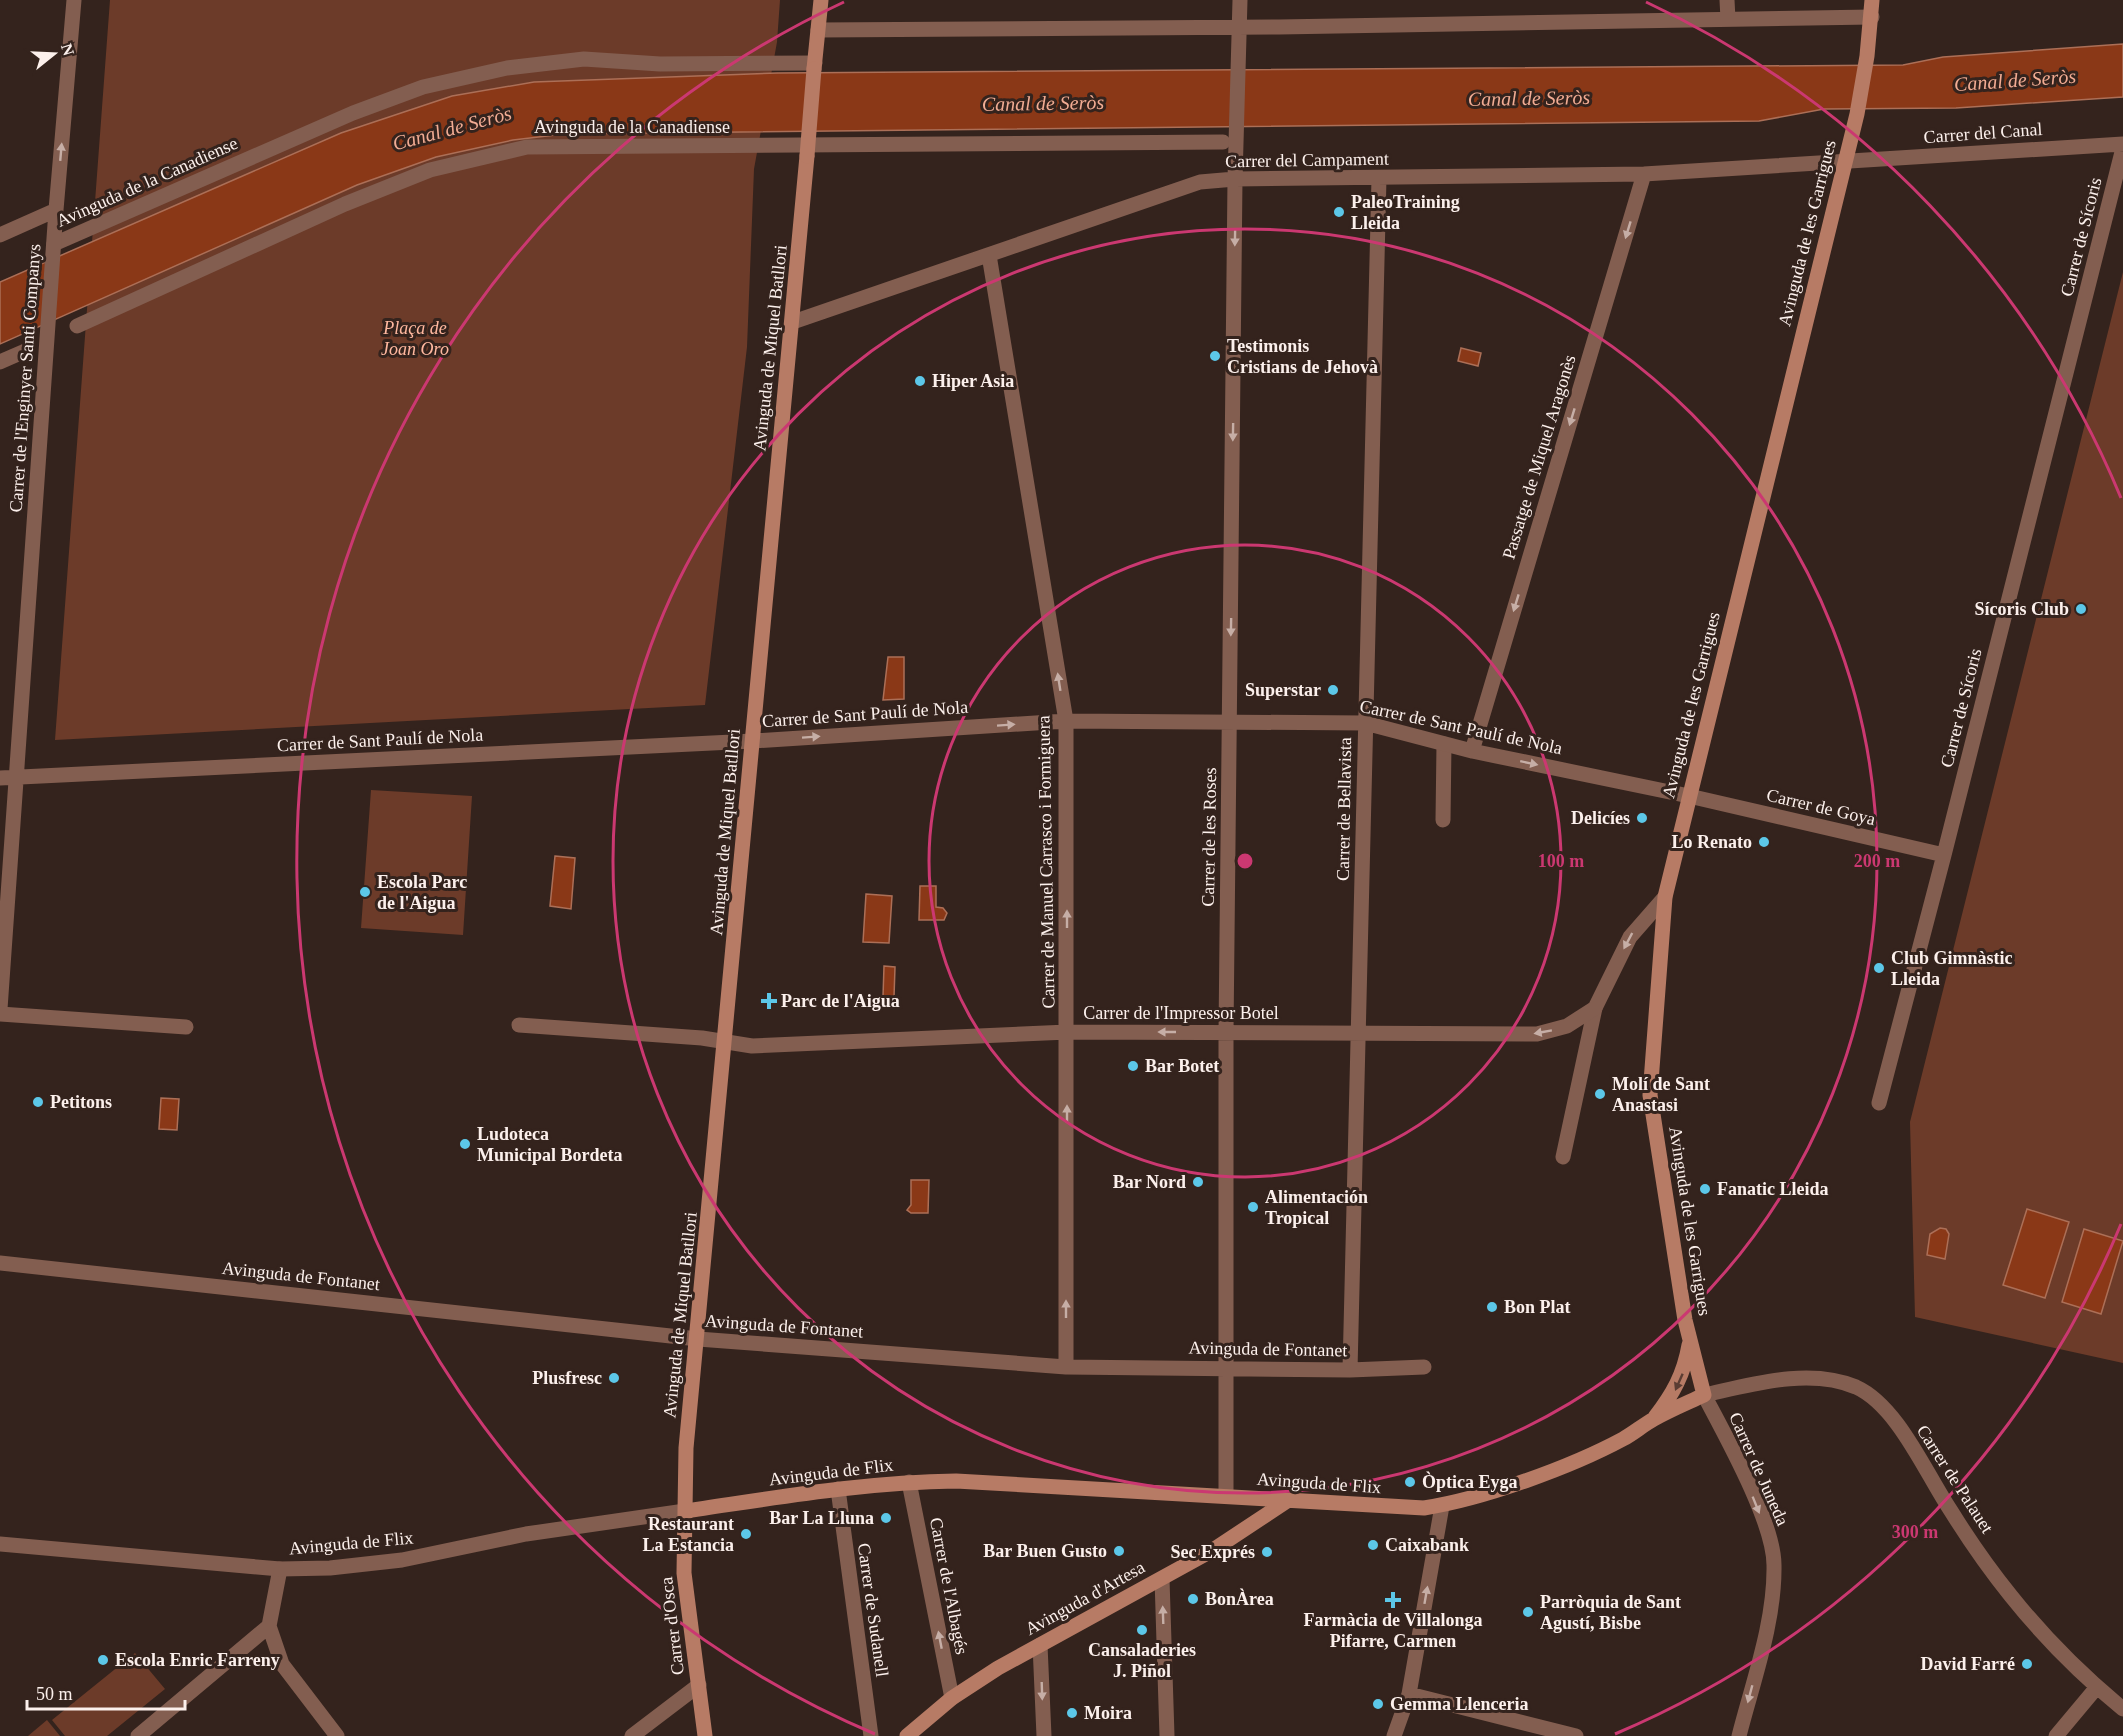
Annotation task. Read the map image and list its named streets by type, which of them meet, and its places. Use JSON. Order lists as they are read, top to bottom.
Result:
{
  "streets": {
    "main road": [
      "Avinguda de les Garrigues",
      "Avinguda de Miquel Batllori",
      "Avinguda de Flix",
      "Avinguda d'Artesa",
      "Carrer d'Osca"
    ],
    "street": [
      "Avinguda de la Canadiense",
      "Carrer del Canal",
      "Carrer del Campament",
      "Carrer de Sícoris",
      "Carrer de l'Enginyer Santi Companys",
      "Passatge de Miquel Aragonès",
      "Carrer de Sant Paulí de Nola",
      "Carrer de Goya",
      "Carrer de Bellavista",
      "Carrer de les Roses",
      "Carrer de Manuel Carrasco i Formiguera",
      "Carrer de l'Impressor Botel",
      "Avinguda de Fontanet",
      "Carrer de Juneda",
      "Carrer de Palauet",
      "Carrer de l'Albagés",
      "Carrer de Sudanell"
    ]
  },
  "crossings": [
    ["Avinguda de la Canadiense", "Avinguda de Miquel Batllori"],
    ["Avinguda de la Canadiense", "Carrer de l'Enginyer Santi Companys"],
    ["Carrer del Canal", "Carrer del Campament"],
    ["Carrer del Canal", "Avinguda de les Garrigues"],
    ["Carrer del Canal", "Carrer de Sícoris"],
    ["Carrer del Campament", "Avinguda de les Garrigues"],
    ["Carrer del Campament", "Avinguda de Miquel Batllori"],
    ["Carrer del Campament", "Passatge de Miquel Aragonès"],
    ["Carrer del Campament", "Carrer de Bellavista"],
    ["Carrer del Campament", "Carrer de les Roses"],
    ["Carrer del Campament", "Carrer de Manuel Carrasco i Formiguera"],
    ["Avinguda de les Garrigues", "Carrer de Sant Paulí de Nola"],
    ["Avinguda de les Garrigues", "Carrer de Goya"],
    ["Avinguda de les Garrigues", "Avinguda de Flix"],
    ["Carrer de Sícoris", "Carrer de Goya"],
    ["Avinguda de Miquel Batllori", "Carrer de Sant Paulí de Nola"],
    ["Avinguda de Miquel Batllori", "Carrer de l'Impressor Botel"],
    ["Avinguda de Miquel Batllori", "Avinguda de Fontanet"],
    ["Avinguda de Miquel Batllori", "Avinguda de Flix"],
    ["Avinguda de Miquel Batllori", "Carrer d'Osca"],
    ["Carrer de l'Enginyer Santi Companys", "Carrer de Sant Paulí de Nola"],
    ["Passatge de Miquel Aragonès", "Carrer de Sant Paulí de Nola"],
    ["Carrer de Sant Paulí de Nola", "Carrer de Goya"],
    ["Carrer de Sant Paulí de Nola", "Carrer de Bellavista"],
    ["Carrer de Sant Paulí de Nola", "Carrer de les Roses"],
    ["Carrer de Sant Paulí de Nola", "Carrer de Manuel Carrasco i Formiguera"],
    ["Carrer de Bellavista", "Carrer de l'Impressor Botel"],
    ["Carrer de Bellavista", "Avinguda de Fontanet"],
    ["Carrer de les Roses", "Carrer de l'Impressor Botel"],
    ["Carrer de les Roses", "Avinguda de Fontanet"],
    ["Carrer de les Roses", "Avinguda de Flix"],
    ["Carrer de Manuel Carrasco i Formiguera", "Carrer de l'Impressor Botel"],
    ["Carrer de Manuel Carrasco i Formiguera", "Avinguda de Fontanet"],
    ["Carrer de Juneda", "Carrer de Palauet"],
    ["Avinguda de Flix", "Carrer de l'Albagés"],
    ["Avinguda de Flix", "Avinguda d'Artesa"],
    ["Avinguda de Flix", "Carrer de Sudanell"],
    ["Avinguda de Flix", "Carrer d'Osca"],
    ["Carrer de l'Albagés", "Avinguda d'Artesa"]
  ],
  "one_way": [
    "Passatge de Miquel Aragonès",
    "Carrer de les Roses",
    "Carrer de Manuel Carrasco i Formiguera",
    "Carrer de l'Impressor Botel",
    "Carrer de Juneda",
    "Carrer de l'Albagés"
  ],
  "water": ["Canal de Seròs"],
  "parks": ["Plaça de Joan Oro"],
  "places": {
    "other": [
      "PaleoTraining Lleida",
      "Testimonis Cristians de Jehovà",
      "Hiper Asia",
      "Sícoris Club",
      "Superstar",
      "Delicíes",
      "Lo Renato",
      "Escola Parc de l'Aigua",
      "Club Gimnàstic Lleida",
      "Bar Botet",
      "Molí de Sant Anastasi",
      "Petitons",
      "Ludoteca Municipal Bordeta",
      "Bar Nord",
      "Fanatic Lleida",
      "Alimentación Tropical",
      "Bon Plat",
      "Plusfresc",
      "Òptica Eyga",
      "Bar La Lluna",
      "Restaurant La Estancia",
      "Caixabank",
      "Bar Buen Gusto",
      "Sec Exprés",
      "BonÀrea",
      "Parròquia de Sant Agustí, Bisbe",
      "Cansaladeries J. Piñol",
      "Escola Enric Farreny",
      "David Farré",
      "Gemma Llenceria",
      "Moira"
    ],
    "health": ["Parc de l'Aigua", "Farmàcia de Villalonga Pifarre, Carmen"]
  },
  "scale_bar": "50 m",
  "north": "right",
  "rings": ["100 m", "200 m", "300 m"]
}
